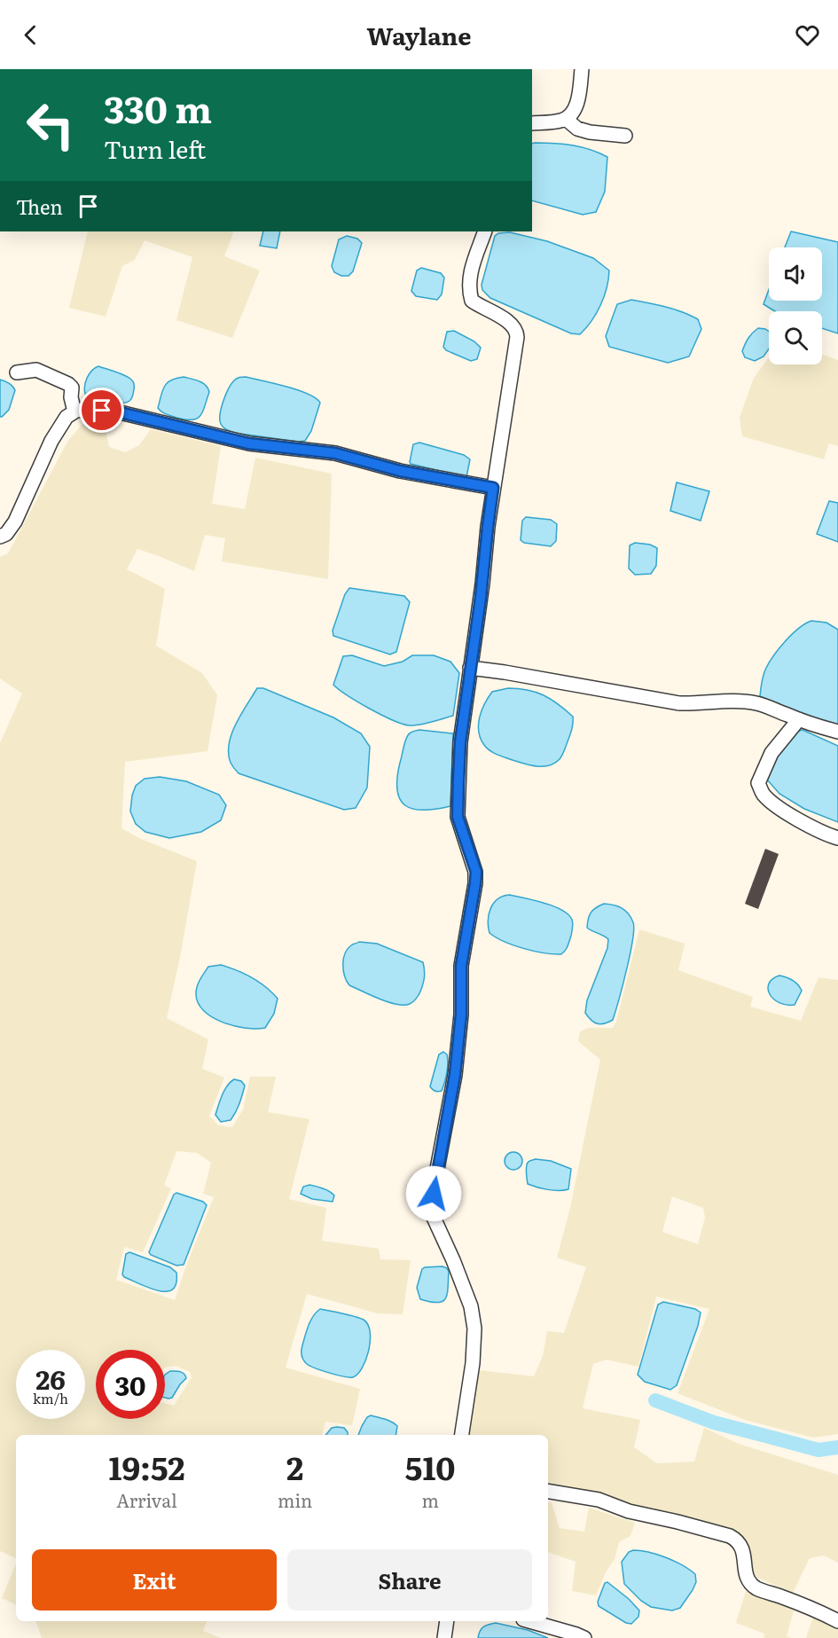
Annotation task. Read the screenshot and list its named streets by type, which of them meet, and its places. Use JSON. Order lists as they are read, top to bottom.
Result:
{
  "page": {
    "header": "Waylane",
    "turn": ["330 m", "Turn left"],
    "then": "Then",
    "speed": "26 km/h",
    "limit": "30",
    "eta": [
      "19:52",
      "Arrival",
      "2",
      "min",
      "510",
      "m"
    ],
    "buttons": ["Exit", "Share"]
  }
}
